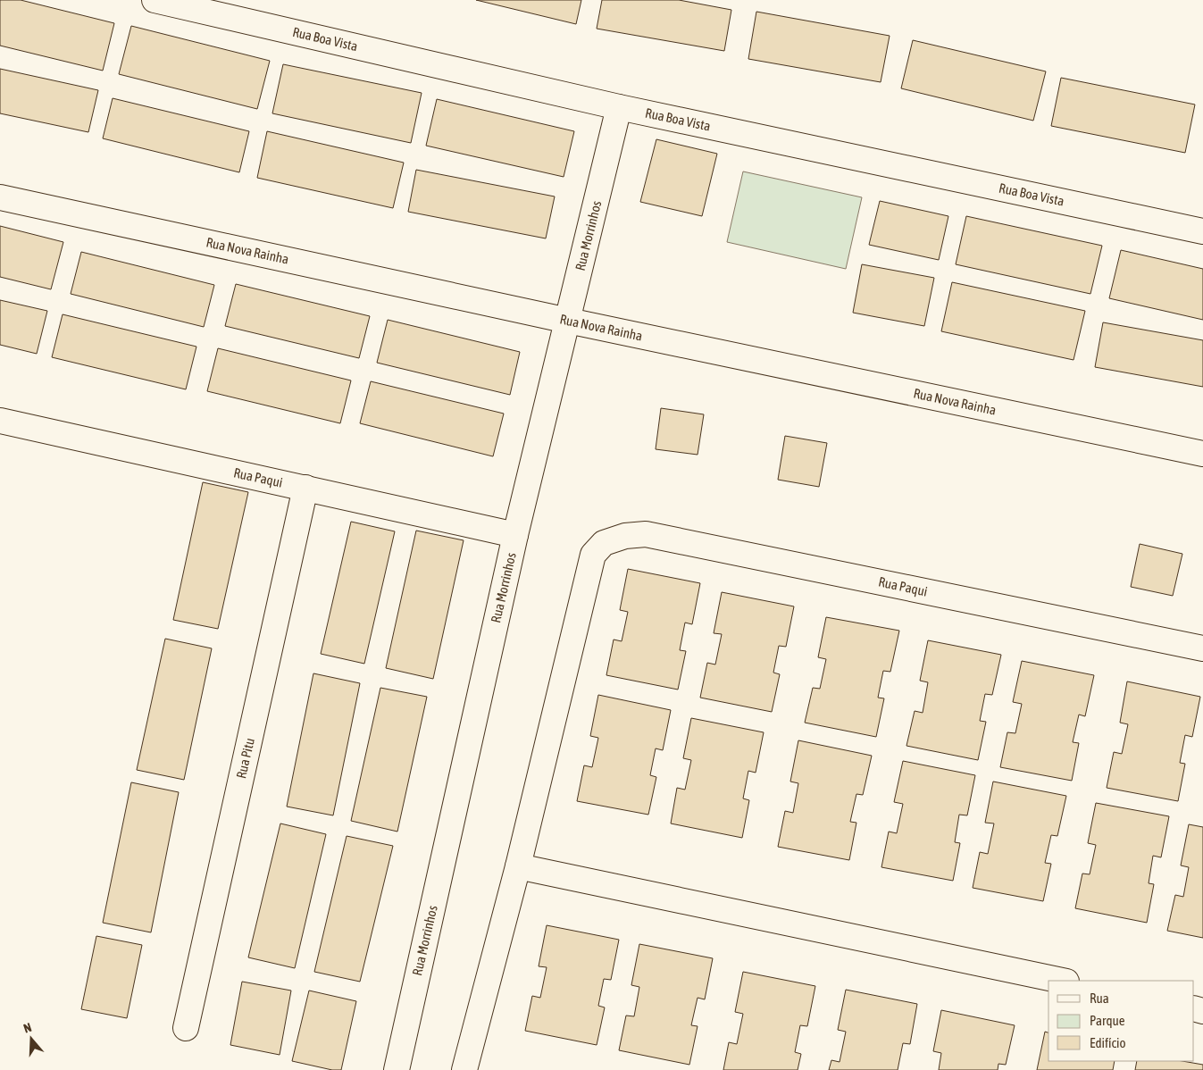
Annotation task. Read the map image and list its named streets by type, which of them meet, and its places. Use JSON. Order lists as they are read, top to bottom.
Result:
{
  "streets": {
    "street": [
      "Rua Boa Vista",
      "Rua Morrinhos",
      "Rua Nova Rainha",
      "Rua Paqui",
      "Rua Pitu"
    ]
  },
  "crossings": [
    ["Rua Boa Vista", "Rua Morrinhos"],
    ["Rua Morrinhos", "Rua Nova Rainha"],
    ["Rua Morrinhos", "Rua Paqui"],
    ["Rua Paqui", "Rua Pitu"]
  ],
  "legend": ["Rua", "Parque", "Edifício"],
  "north": "top"
}
